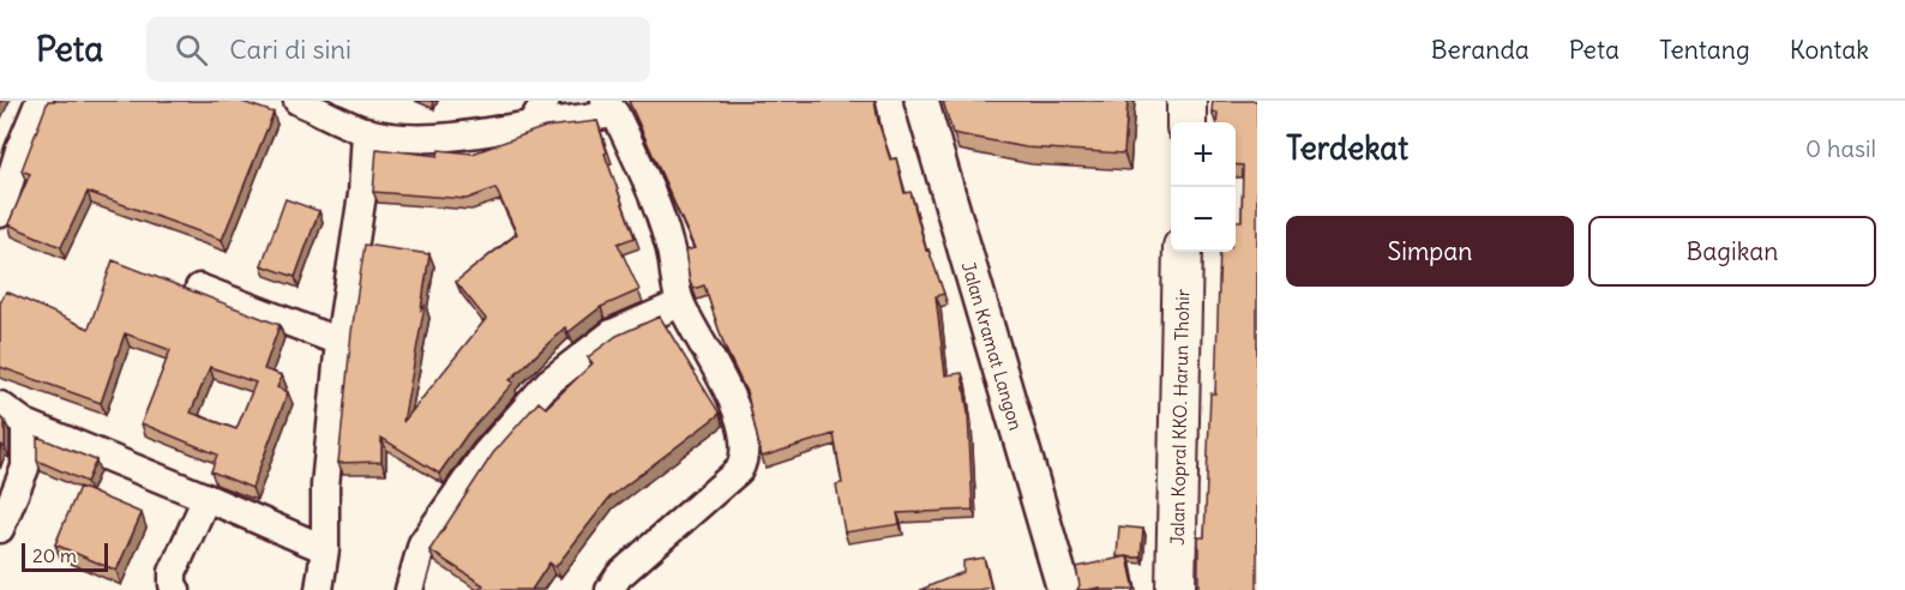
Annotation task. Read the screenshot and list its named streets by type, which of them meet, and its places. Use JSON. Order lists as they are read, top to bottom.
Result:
{
  "streets": {
    "main road": ["Jalan Kopral KKO. Harun Thohir"],
    "street": ["Jalan Kramat Langon"]
  },
  "scale_bar": "20 m",
  "page": {
    "header": "Peta",
    "search": "Cari di sini",
    "nav": [
      "Beranda",
      "Peta",
      "Tentang",
      "Kontak"
    ],
    "heading": ["Terdekat", "0 hasil"],
    "map_buttons": ["+", "−"],
    "buttons": ["Simpan", "Bagikan"],
    "scale": "20 m"
  }
}
